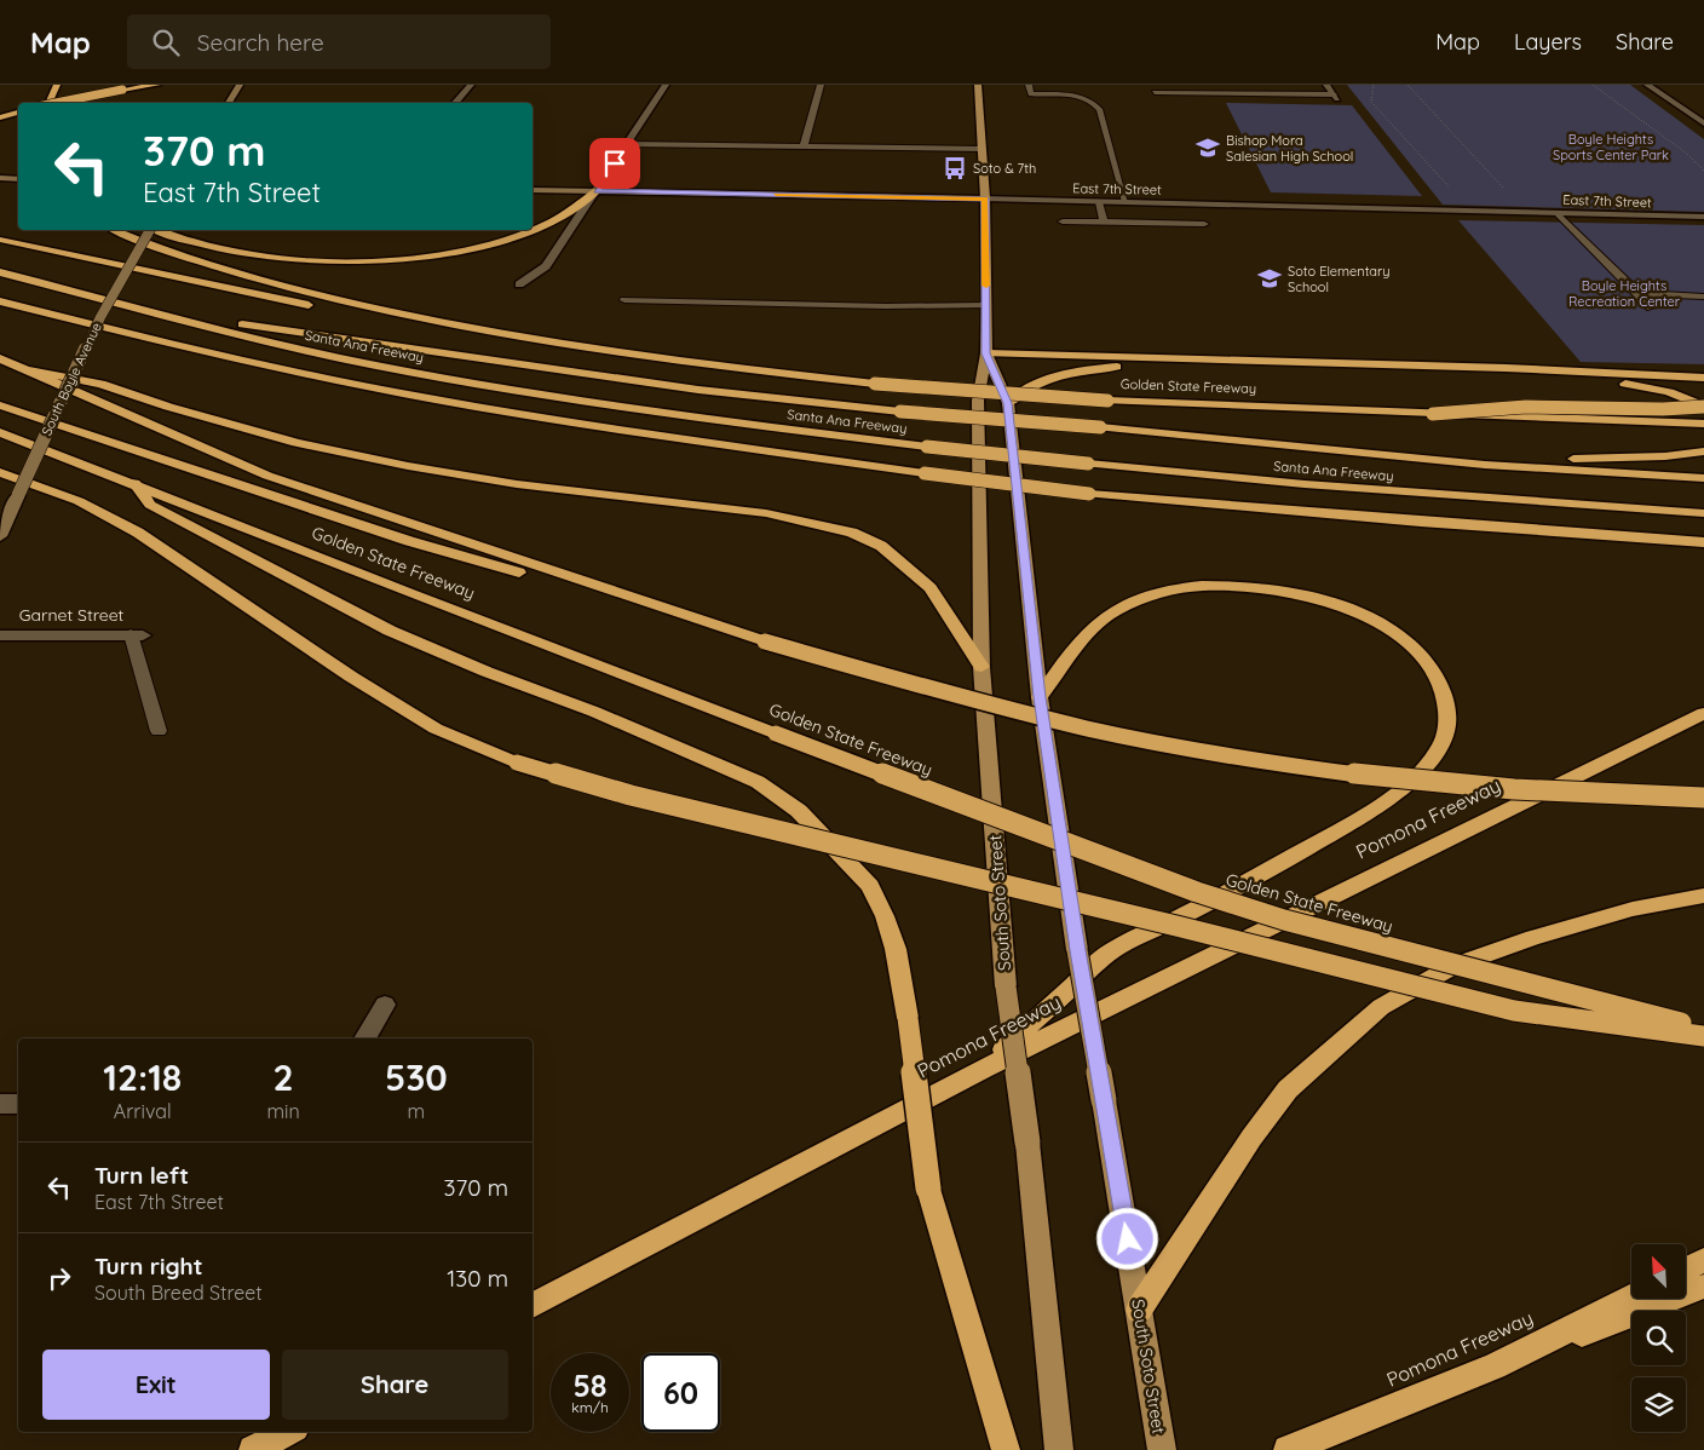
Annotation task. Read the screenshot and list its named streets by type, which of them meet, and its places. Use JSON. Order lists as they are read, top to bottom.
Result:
{
  "streets": {
    "highway": ["Santa Ana Freeway", "Golden State Freeway", "Pomona Freeway"],
    "main road": ["East 7th Street", "South Boyle Avenue", "South Soto Street"],
    "street": ["Garnet Street"]
  },
  "crossings": [
    ["East 7th Street", "South Soto Street"]
  ],
  "parks": ["Boyle Heights Sports Center Park", "Boyle Heights Recreation Center"],
  "places": {
    "school or university": ["Bishop Mora Salesian High School", "Soto Elementary School"],
    "bus stop": ["Soto & 7th"]
  },
  "north": "top left",
  "page": {
    "header": "Map",
    "search": "Search here",
    "nav": ["Map", "Layers", "Share"],
    "turn": ["370 m", "East 7th Street"],
    "eta": [
      "12:18",
      "Arrival",
      "2",
      "min",
      "530",
      "m"
    ],
    "list": [
      {
        "name": "Turn left",
        "note": "East 7th Street",
        "value": "370 m"
      },
      {
        "name": "Turn right",
        "note": "South Breed Street",
        "value": "130 m"
      }
    ],
    "buttons": ["Exit", "Share"],
    "speed": "58 km/h",
    "limit": "60"
  }
}
